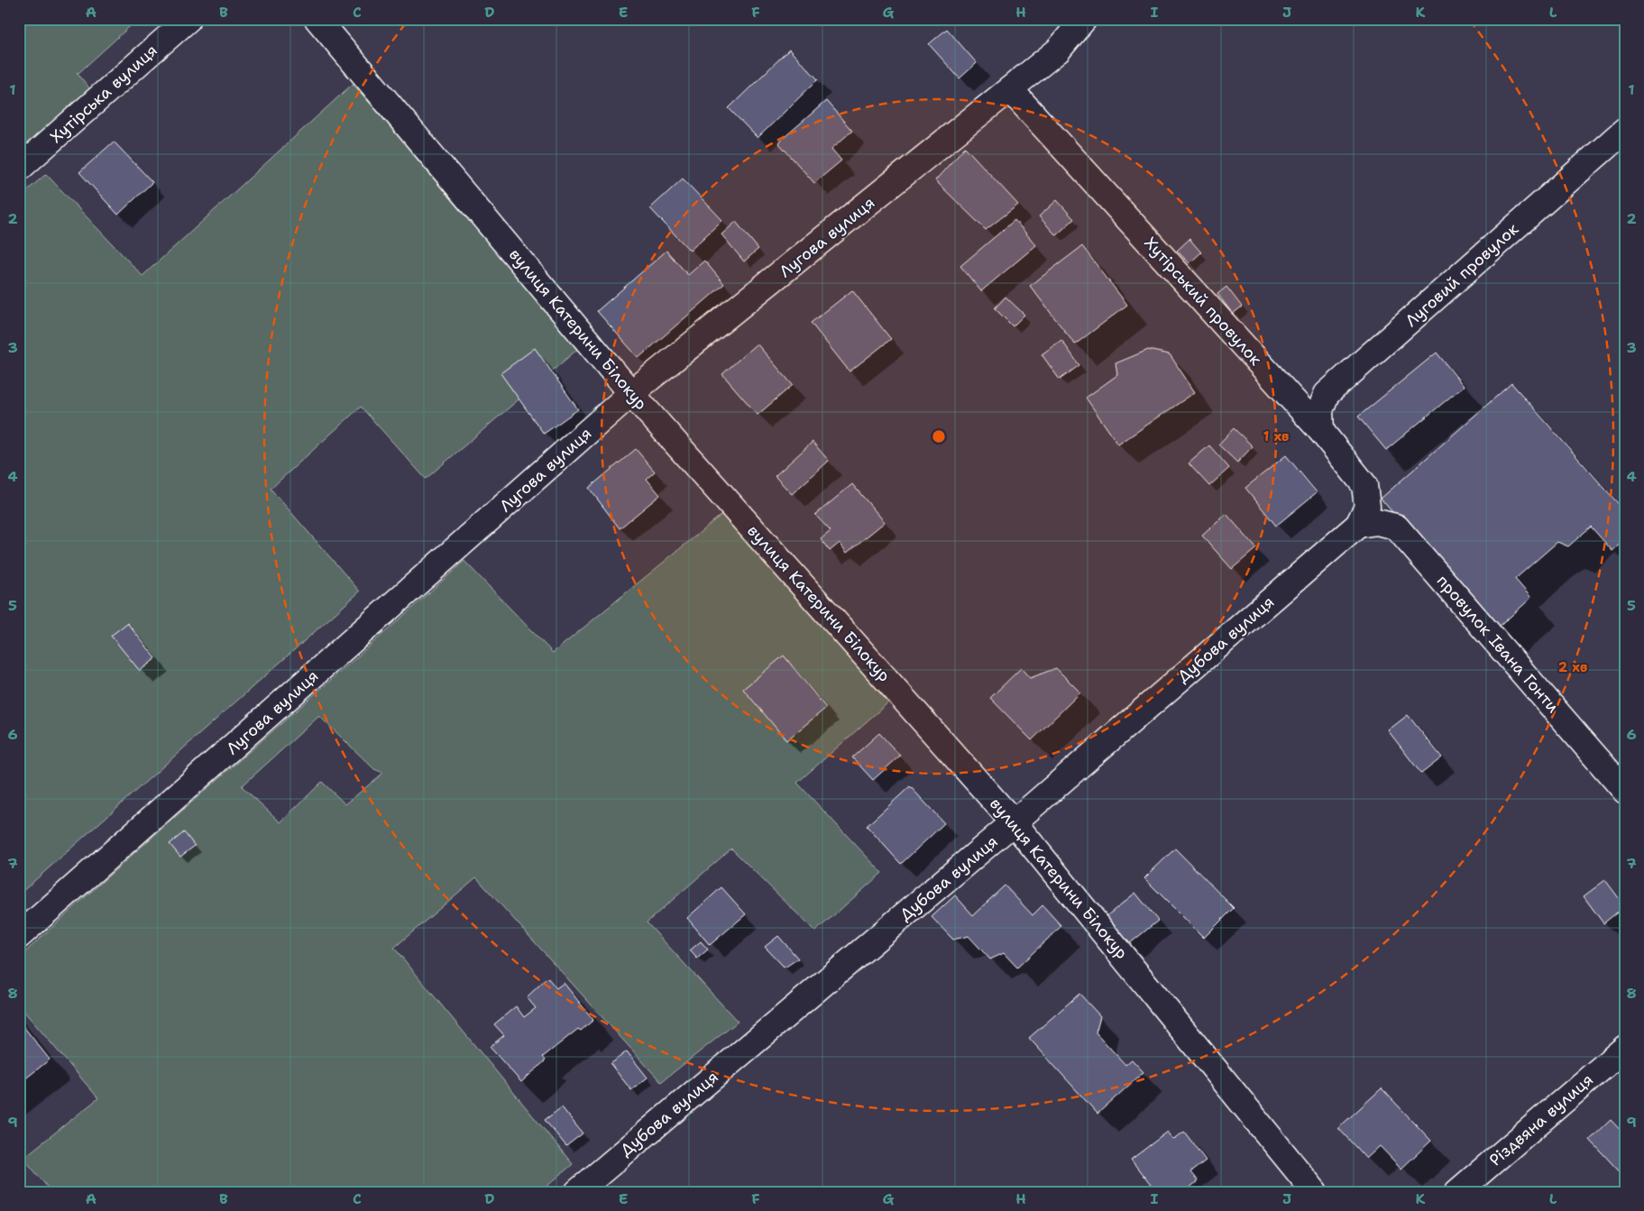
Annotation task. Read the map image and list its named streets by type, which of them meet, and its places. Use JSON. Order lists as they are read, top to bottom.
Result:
{
  "streets": {
    "street": [
      "Хутірська вулиця",
      "Лугова вулиця",
      "Луговий провулок",
      "Хутірський провулок",
      "вулиця Катерини Білокур",
      "Дубова вулиця",
      "провулок Івана Гонти",
      "Різдвяна вулиця"
    ]
  },
  "crossings": [
    ["Лугова вулиця", "Хутірський провулок"],
    ["Лугова вулиця", "вулиця Катерини Білокур"],
    ["Луговий провулок", "Хутірський провулок"],
    ["Хутірський провулок", "Дубова вулиця"],
    ["Хутірський провулок", "провулок Івана Гонти"],
    ["вулиця Катерини Білокур", "Дубова вулиця"],
    ["Дубова вулиця", "провулок Івана Гонти"]
  ],
  "grid": {
    "columns": [
      "A",
      "B",
      "C",
      "D",
      "E",
      "F",
      "G",
      "H",
      "I",
      "J",
      "K",
      "L"
    ],
    "rows": [
      "1",
      "2",
      "3",
      "4",
      "5",
      "6",
      "7",
      "8",
      "9"
    ]
  },
  "rings": ["1 хв", "2 хв"]
}
